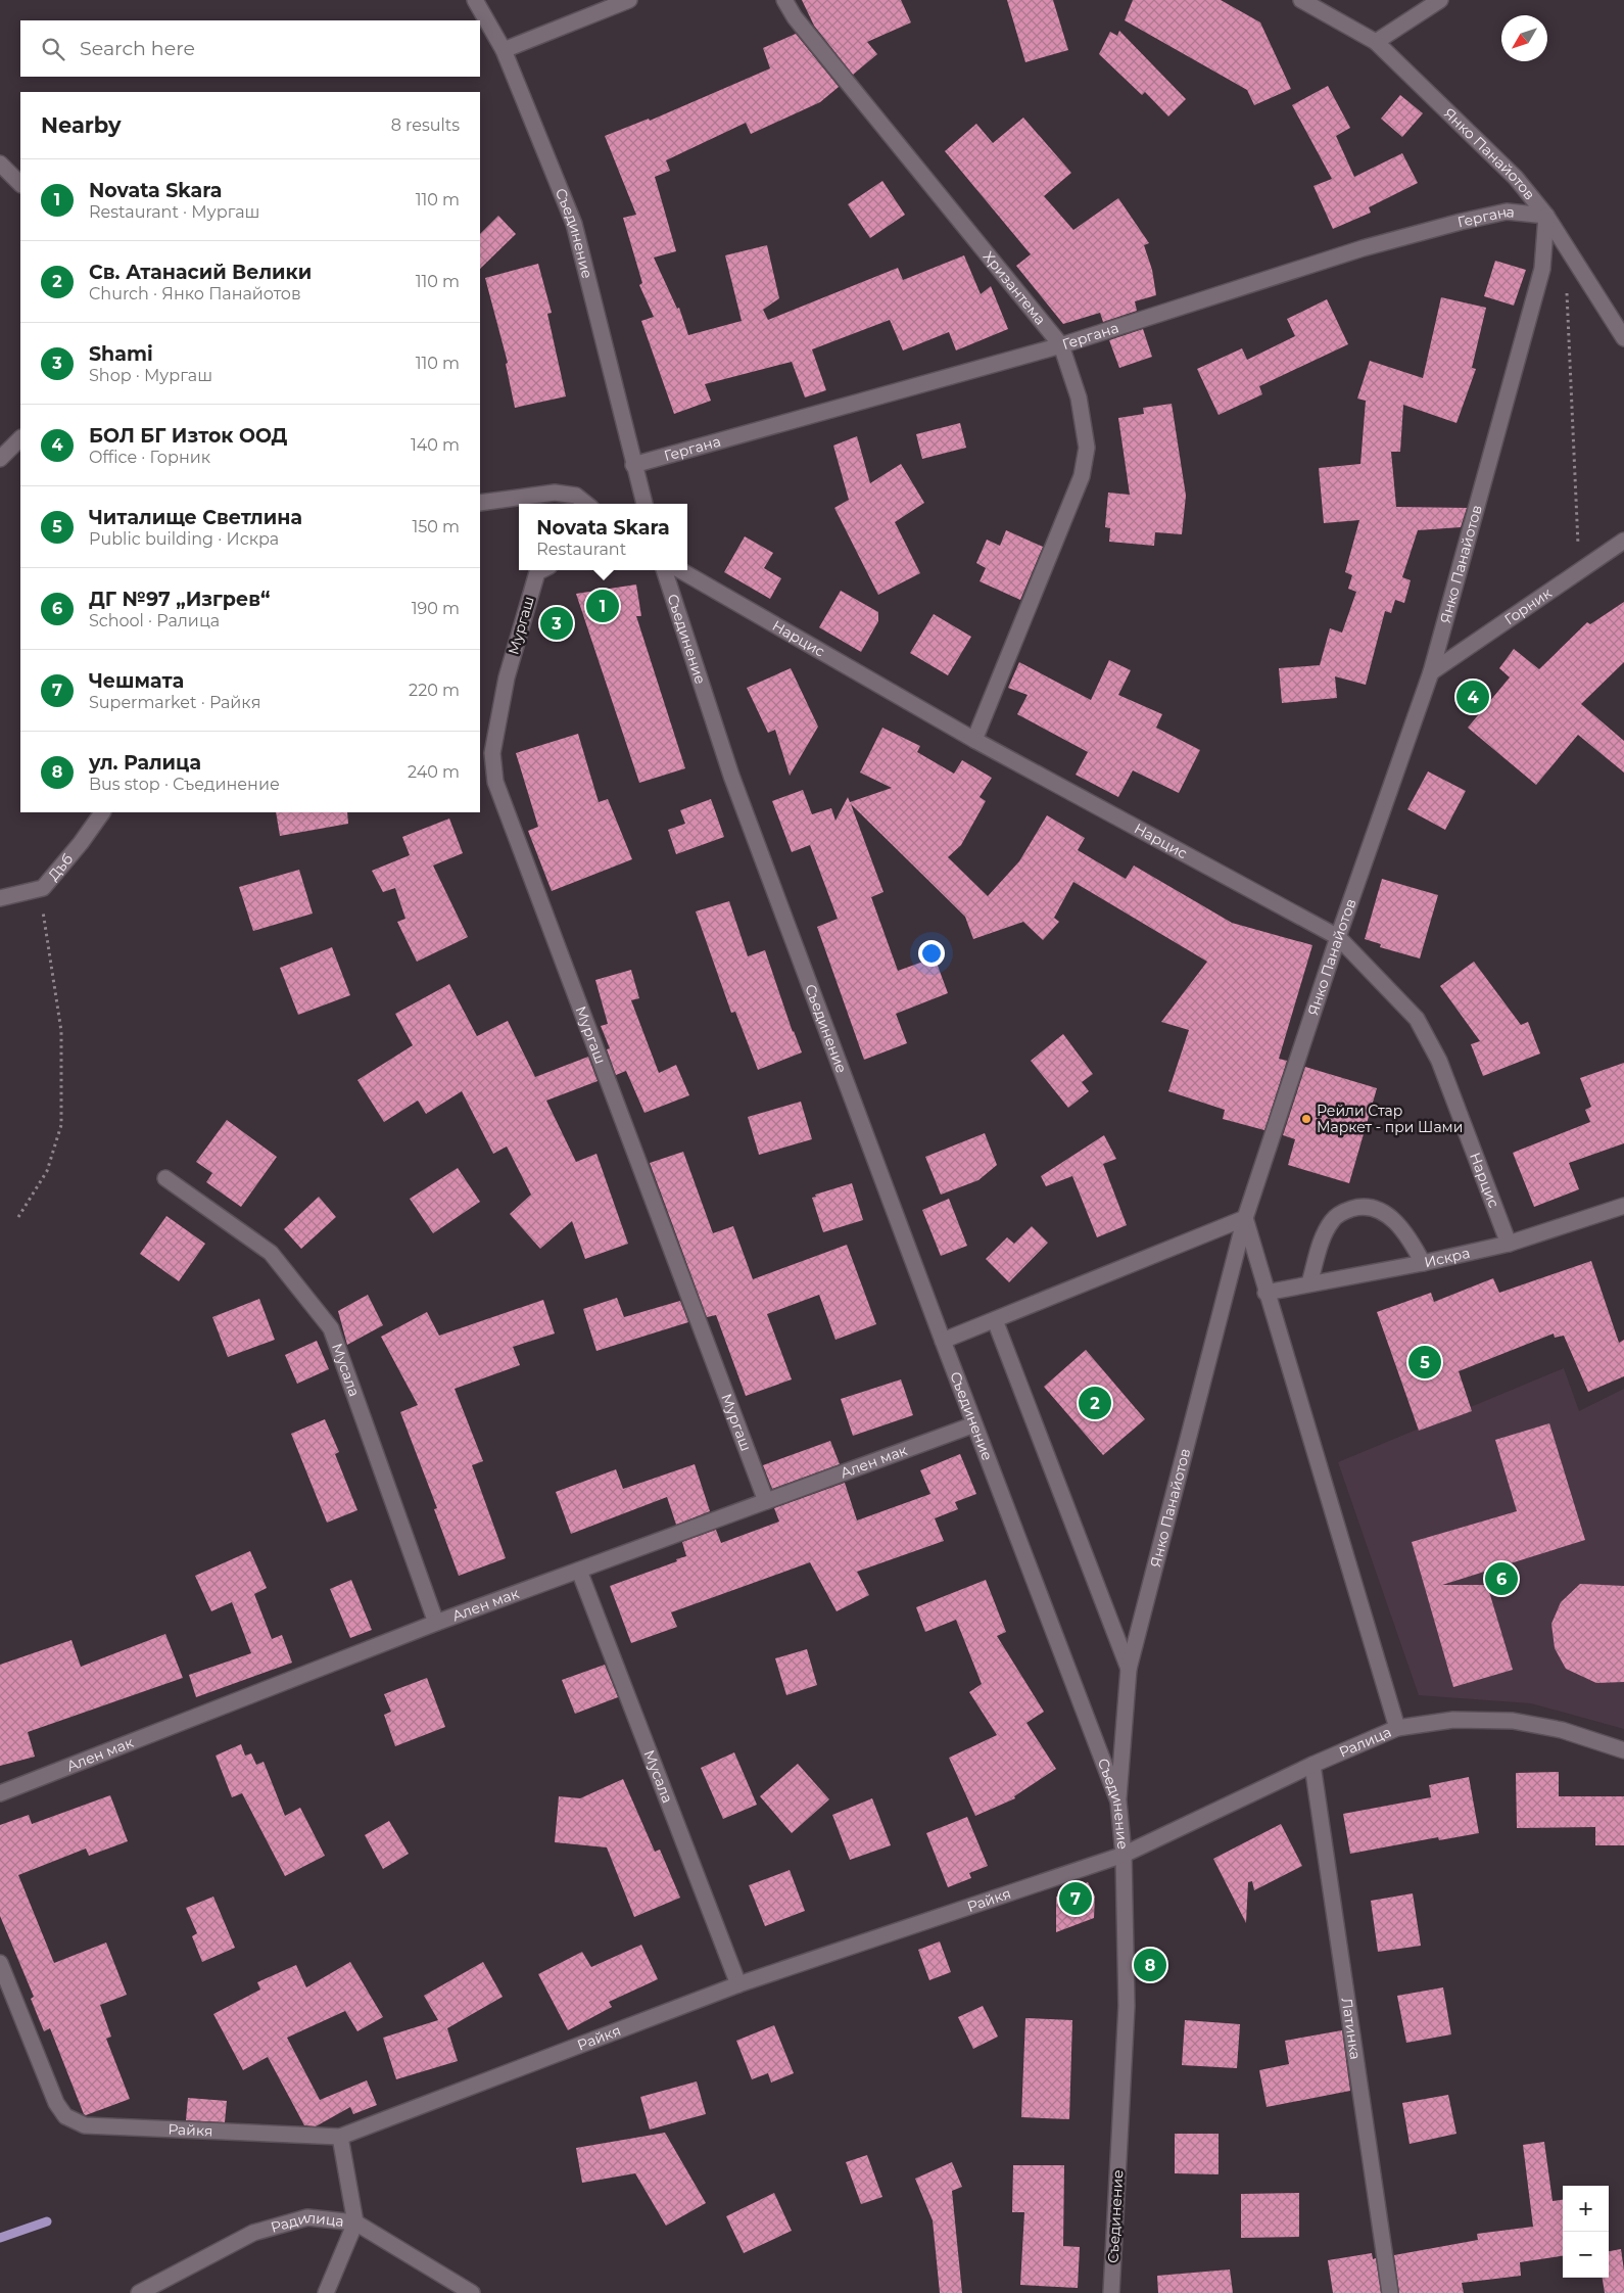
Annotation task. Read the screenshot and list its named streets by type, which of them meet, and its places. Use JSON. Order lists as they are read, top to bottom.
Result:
{
  "streets": {
    "street": [
      "Янко Панайотов",
      "Гергана",
      "Съединение",
      "Хризантема",
      "Горник",
      "Мургаш",
      "Нарцис",
      "Дъб",
      "Искра",
      "Мусала",
      "Ален мак",
      "Ралица",
      "Райкя",
      "Латинка",
      "Радилица"
    ]
  },
  "crossings": [
    ["Янко Панайотов", "Гергана"],
    ["Янко Панайотов", "Съединение"],
    ["Янко Панайотов", "Горник"],
    ["Янко Панайотов", "Нарцис"],
    ["Гергана", "Съединение"],
    ["Гергана", "Хризантема"],
    ["Съединение", "Ален мак"],
    ["Съединение", "Ралица"],
    ["Съединение", "Райкя"],
    ["Хризантема", "Нарцис"],
    ["Мургаш", "Ален мак"],
    ["Нарцис", "Искра"],
    ["Мусала", "Ален мак"],
    ["Мусала", "Райкя"],
    ["Ралица", "Райкя"],
    ["Ралица", "Латинка"]
  ],
  "places": ["Рейли Стар Маркет - при Шами"],
  "north": "bottom left",
  "page": {
    "search": "Search here",
    "heading": ["Nearby", "8 results"],
    "list": [
      {
        "mark": "1",
        "name": "Novata Skara",
        "note": "Restaurant · Мургаш",
        "value": "110 m"
      },
      {
        "mark": "2",
        "name": "Св. Атанасий Велики",
        "note": "Church · Янко Панайотов",
        "value": "110 m"
      },
      {
        "mark": "3",
        "name": "Shami",
        "note": "Shop · Мургаш",
        "value": "110 m"
      },
      {
        "mark": "4",
        "name": "БОЛ БГ Изток ООД",
        "note": "Office · Горник",
        "value": "140 m"
      },
      {
        "mark": "5",
        "name": "Читалище Светлина",
        "note": "Public building · Искра",
        "value": "150 m"
      },
      {
        "mark": "6",
        "name": "ДГ №97 „Изгрев“",
        "note": "School · Ралица",
        "value": "190 m"
      },
      {
        "mark": "7",
        "name": "Чешмата",
        "note": "Supermarket · Райкя",
        "value": "220 m"
      },
      {
        "mark": "8",
        "name": "ул. Ралица",
        "note": "Bus stop · Съединение",
        "value": "240 m"
      }
    ],
    "popup": ["Novata Skara", "Restaurant"],
    "pins": [
      "1",
      "3",
      "4",
      "5",
      "2",
      "6",
      "7",
      "8"
    ],
    "map_buttons": ["+", "−"]
  }
}
